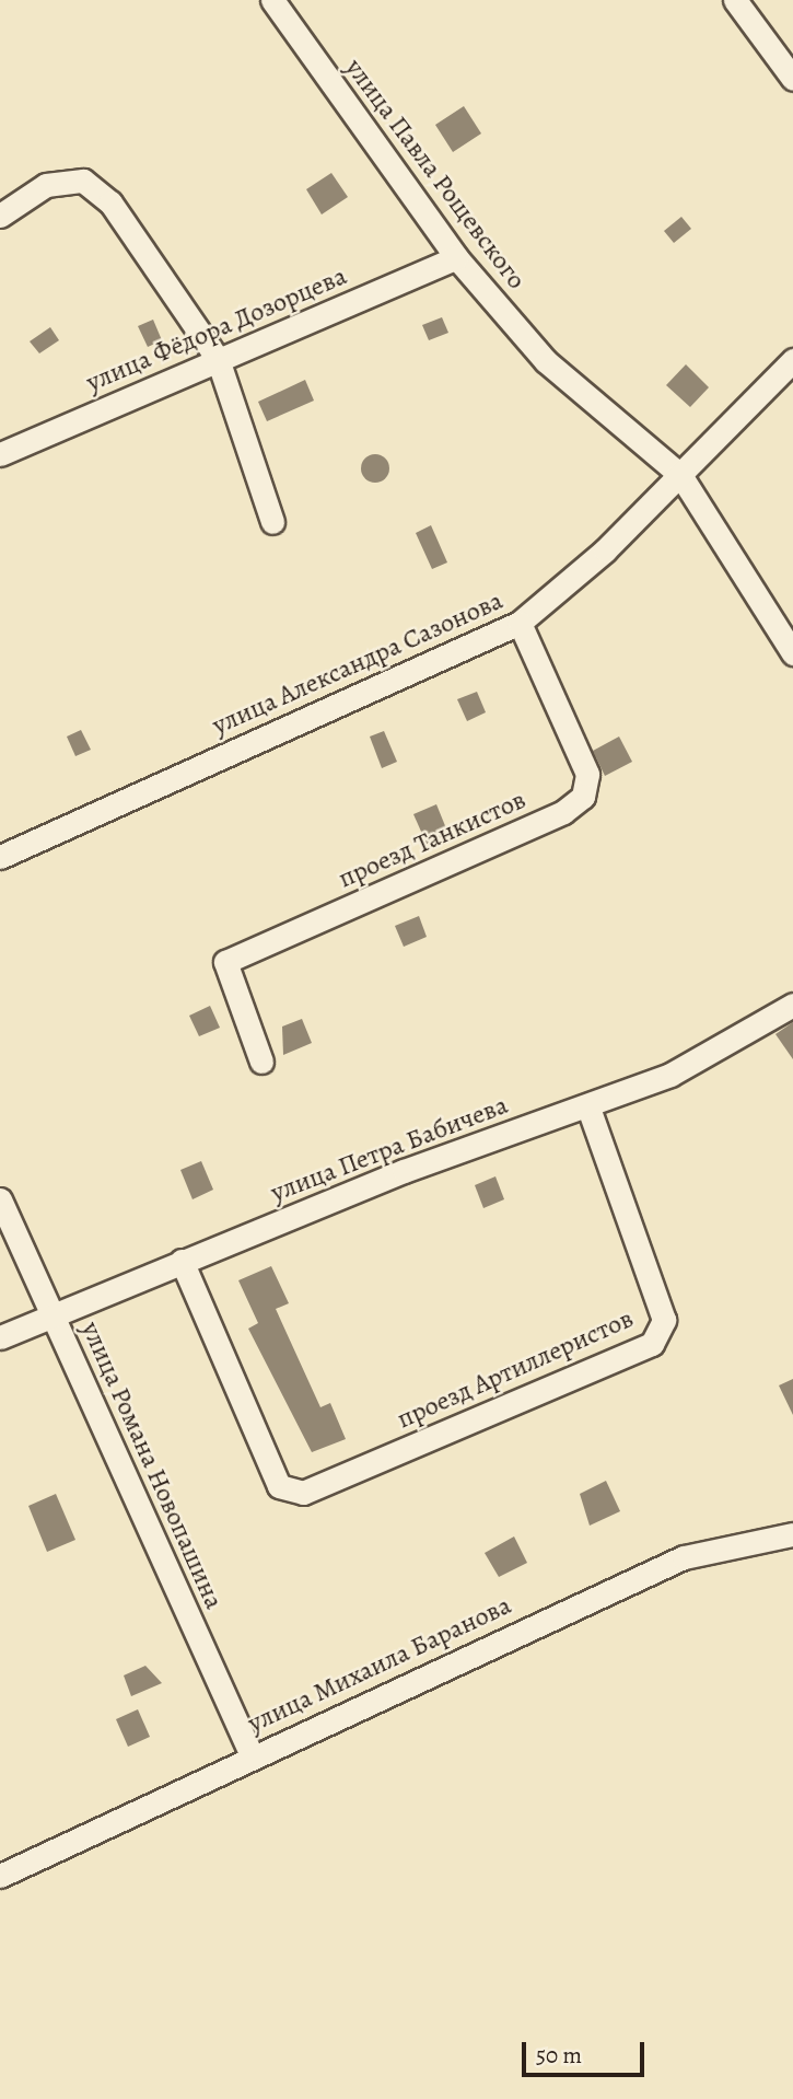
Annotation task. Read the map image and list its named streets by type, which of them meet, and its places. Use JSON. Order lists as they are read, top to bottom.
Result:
{
  "streets": {
    "street": [
      "улица Павла Рощевского",
      "улица Фёдора Дозорцева",
      "улица Александра Сазонова",
      "проезд Танкистов",
      "улица Петра Бабичева",
      "проезд Артиллеристов",
      "улица Романа Новопашина",
      "улица Михаила Баранова"
    ]
  },
  "crossings": [
    ["улица Павла Рощевского", "улица Фёдора Дозорцева"],
    ["улица Павла Рощевского", "улица Александра Сазонова"],
    ["улица Александра Сазонова", "проезд Танкистов"],
    ["улица Петра Бабичева", "проезд Артиллеристов"],
    ["улица Петра Бабичева", "улица Романа Новопашина"],
    ["улица Романа Новопашина", "улица Михаила Баранова"]
  ],
  "scale_bar": "50 m"
}
